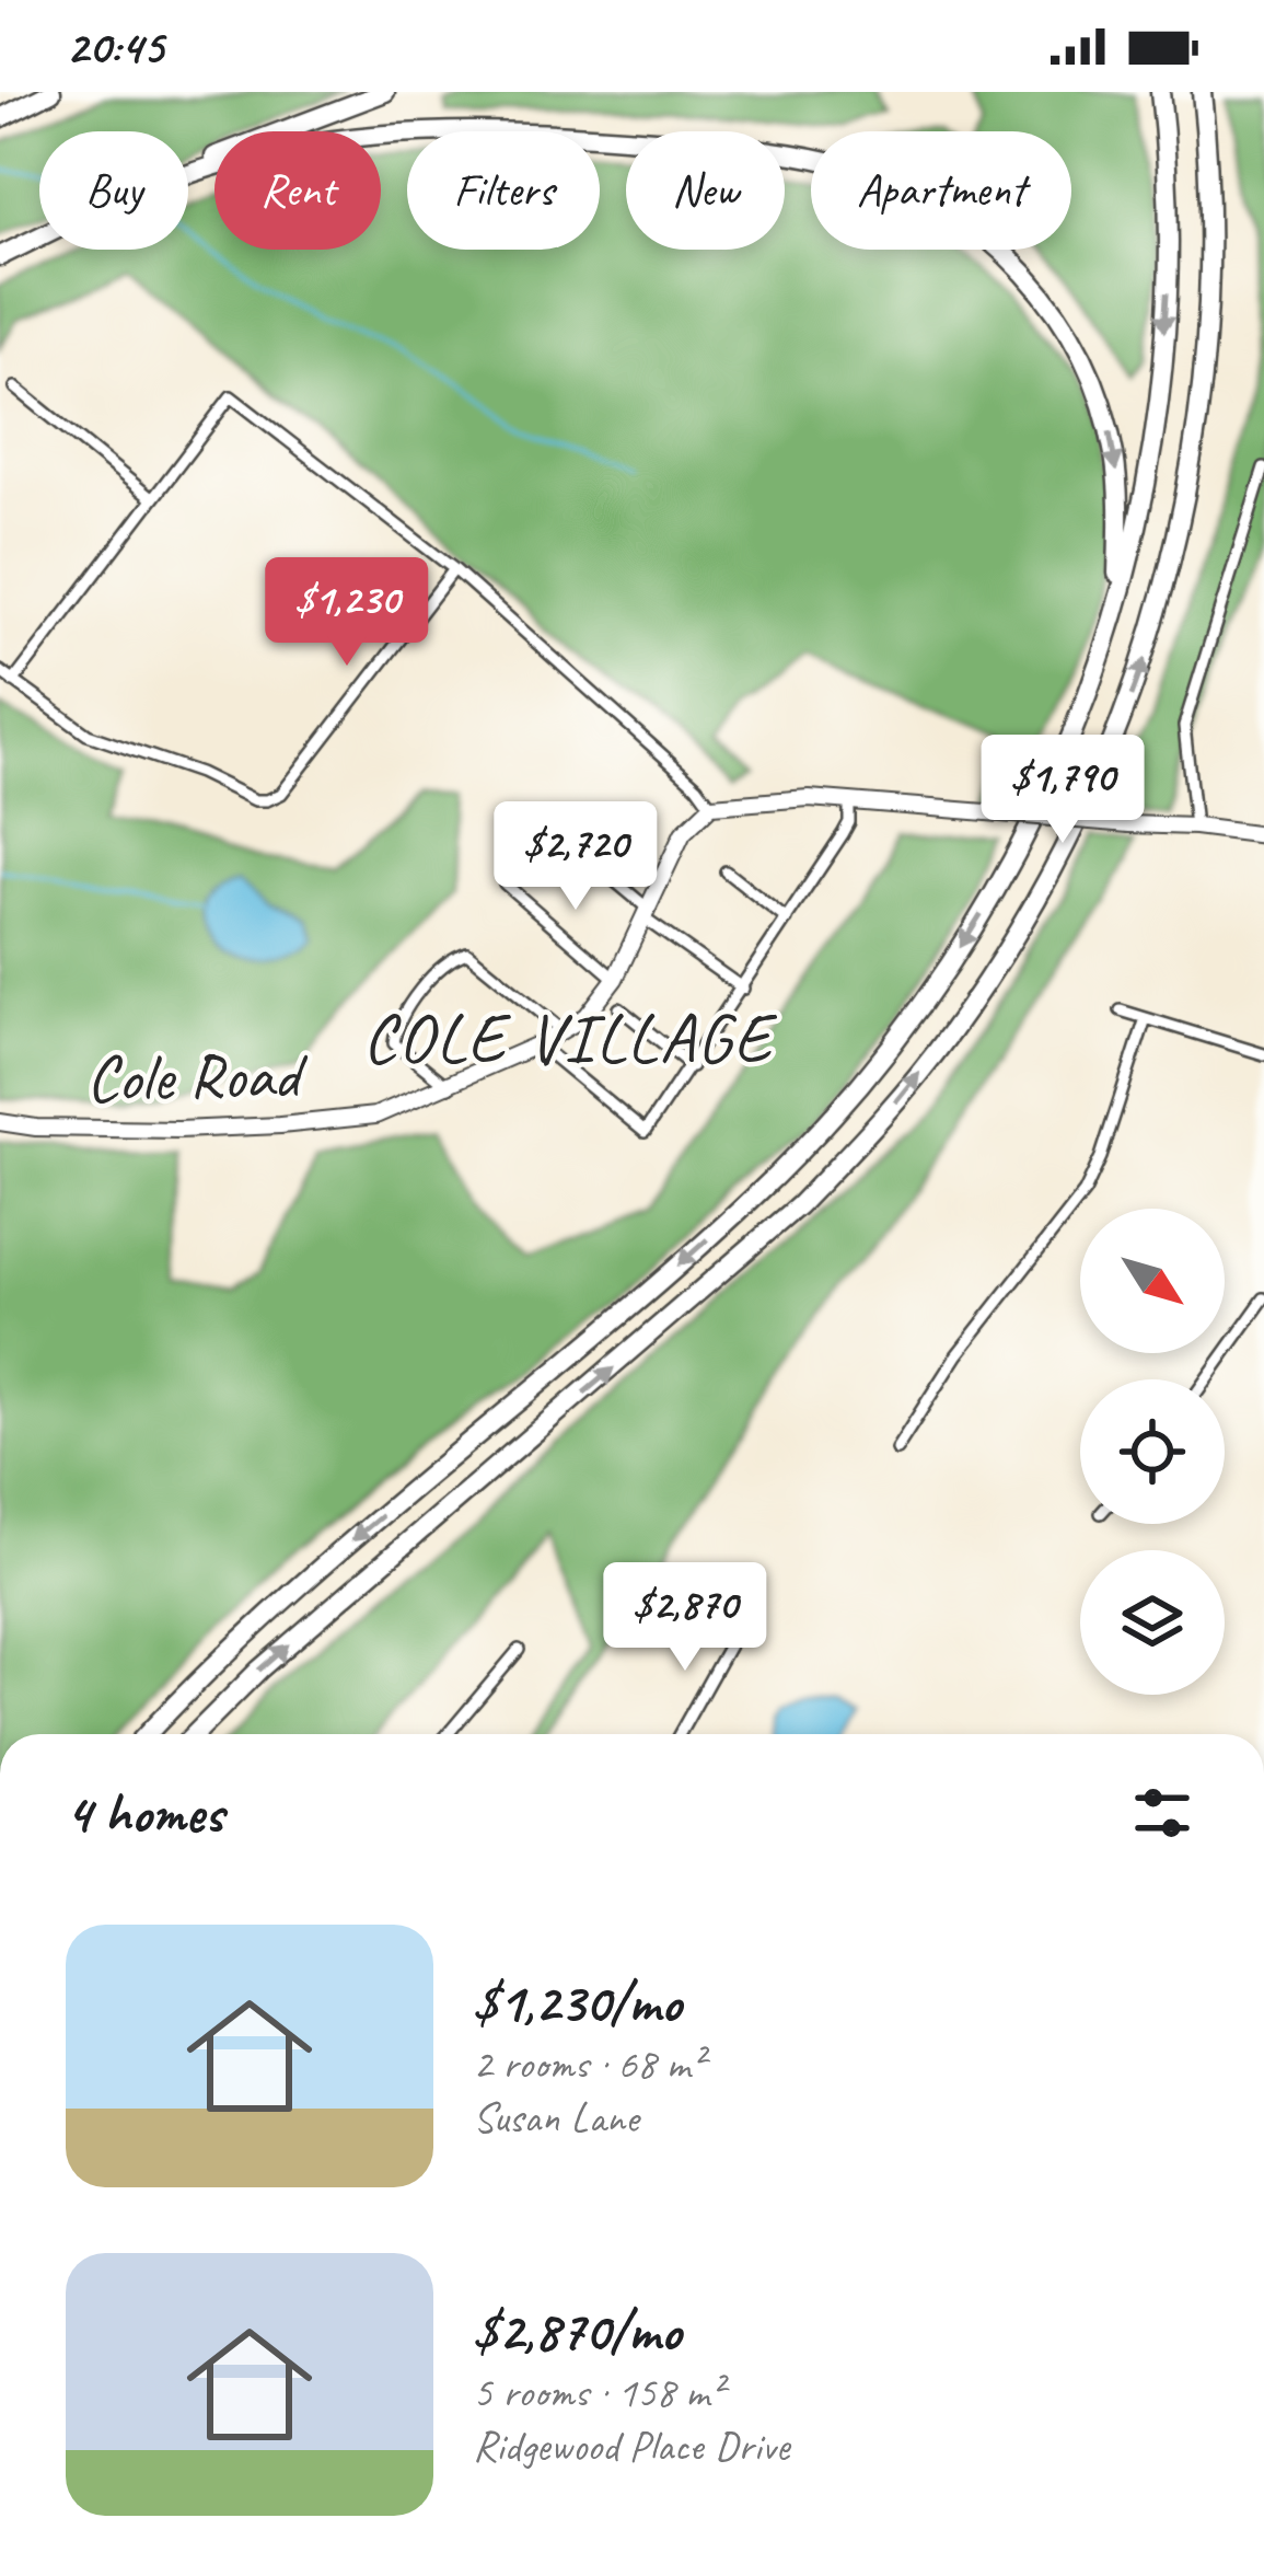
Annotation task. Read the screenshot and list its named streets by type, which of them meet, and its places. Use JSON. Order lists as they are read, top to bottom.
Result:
{
  "streets": {
    "street": ["Cole Road"]
  },
  "districts": ["COLE VILLAGE"],
  "north": "bottom right",
  "page": {
    "status": "20:45",
    "chip": [
      "Buy",
      "Rent",
      "Filters",
      "New",
      "Apartment"
    ],
    "price": [
      "$1,230",
      "$1,790",
      "$2,720",
      "$2,870"
    ],
    "heading": "4 homes",
    "list": [
      {
        "name": "$1,230/mo",
        "note": "2 rooms · 68 m² · Susan Lane"
      },
      {
        "name": "$2,870/mo",
        "note": "5 rooms · 158 m² · Ridgewood Place Drive"
      }
    ]
  }
}
